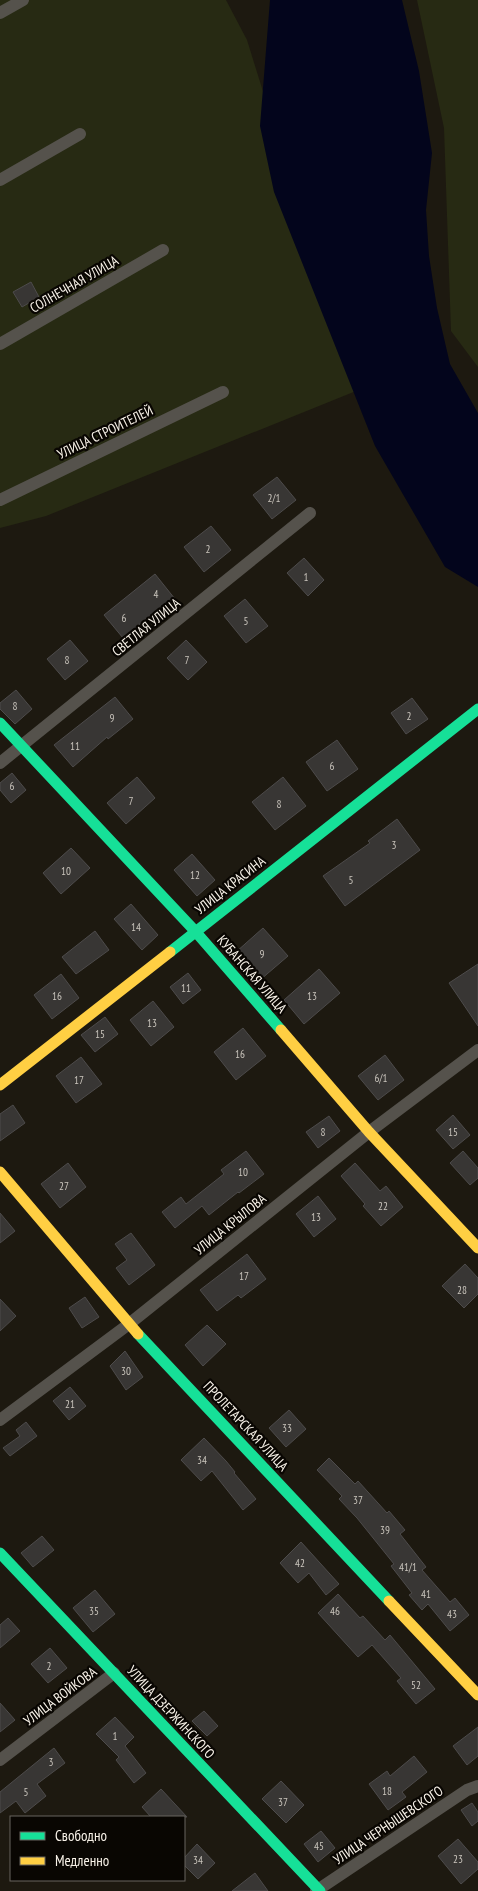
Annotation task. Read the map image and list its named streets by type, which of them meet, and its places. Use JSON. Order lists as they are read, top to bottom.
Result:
{
  "streets": {
    "street": [
      "СОЛНЕЧНАЯ УЛИЦА",
      "УЛИЦА СТРОИТЕЛЕЙ",
      "СВЕТЛАЯ УЛИЦА",
      "УЛИЦА КРАСИНА",
      "КУБАНСКАЯ УЛИЦА",
      "УЛИЦА КРЫЛОВА",
      "ПРОЛЕТАРСКАЯ УЛИЦА",
      "УЛИЦА ВОЙКОВА",
      "УЛИЦА ДЗЕРЖИНСКОГО",
      "УЛИЦА ЧЕРНЫШЕВСКОГО"
    ]
  },
  "crossings": [
    ["СВЕТЛАЯ УЛИЦА", "КУБАНСКАЯ УЛИЦА"],
    ["УЛИЦА КРАСИНА", "КУБАНСКАЯ УЛИЦА"],
    ["КУБАНСКАЯ УЛИЦА", "УЛИЦА КРЫЛОВА"],
    ["УЛИЦА КРЫЛОВА", "ПРОЛЕТАРСКАЯ УЛИЦА"],
    ["УЛИЦА ВОЙКОВА", "УЛИЦА ДЗЕРЖИНСКОГО"],
    ["УЛИЦА ДЗЕРЖИНСКОГО", "УЛИЦА ЧЕРНЫШЕВСКОГО"]
  ],
  "house_numbers": [
    "2/1",
    "2",
    "1",
    "4",
    "6",
    "5",
    "8",
    "7",
    "8",
    "2",
    "9",
    "11",
    "6",
    "6",
    "7",
    "8",
    "3",
    "10",
    "12",
    "5",
    "14",
    "9",
    "11",
    "16",
    "13",
    "13",
    "15",
    "16",
    "6/1",
    "17",
    "8",
    "15",
    "10",
    "27",
    "22",
    "13",
    "17",
    "28",
    "30",
    "21",
    "33",
    "34",
    "37",
    "39",
    "42",
    "41/1",
    "41",
    "35",
    "46",
    "43",
    "2",
    "52",
    "1",
    "3",
    "18",
    "5",
    "37",
    "45",
    "23",
    "34"
  ],
  "legend": ["Свободно", "Медленно"]
}
